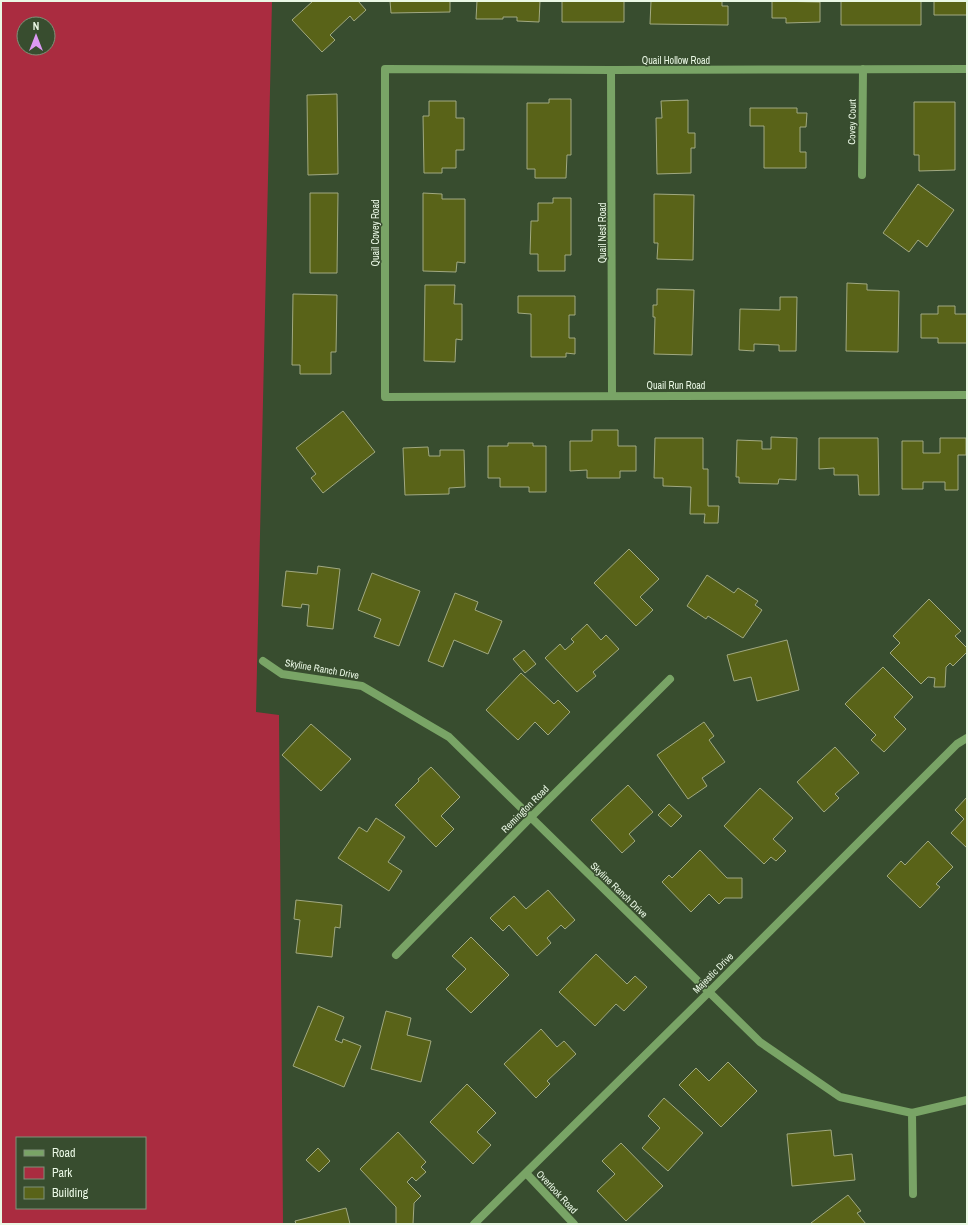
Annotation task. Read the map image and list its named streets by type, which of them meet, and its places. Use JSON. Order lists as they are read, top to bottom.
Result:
{
  "streets": {
    "street": [
      "Quail Hollow Road",
      "Covey Court",
      "Quail Covey Road",
      "Quail Nest Road",
      "Quail Run Road",
      "Skyline Ranch Drive",
      "Remington Road",
      "Majestic Drive",
      "Overlook Road"
    ]
  },
  "crossings": [
    ["Quail Hollow Road", "Covey Court"],
    ["Quail Hollow Road", "Quail Covey Road"],
    ["Quail Hollow Road", "Quail Nest Road"],
    ["Quail Covey Road", "Quail Run Road"],
    ["Quail Nest Road", "Quail Run Road"],
    ["Skyline Ranch Drive", "Remington Road"],
    ["Skyline Ranch Drive", "Majestic Drive"],
    ["Majestic Drive", "Overlook Road"]
  ],
  "legend": ["Road", "Park", "Building"],
  "north": "top"
}
